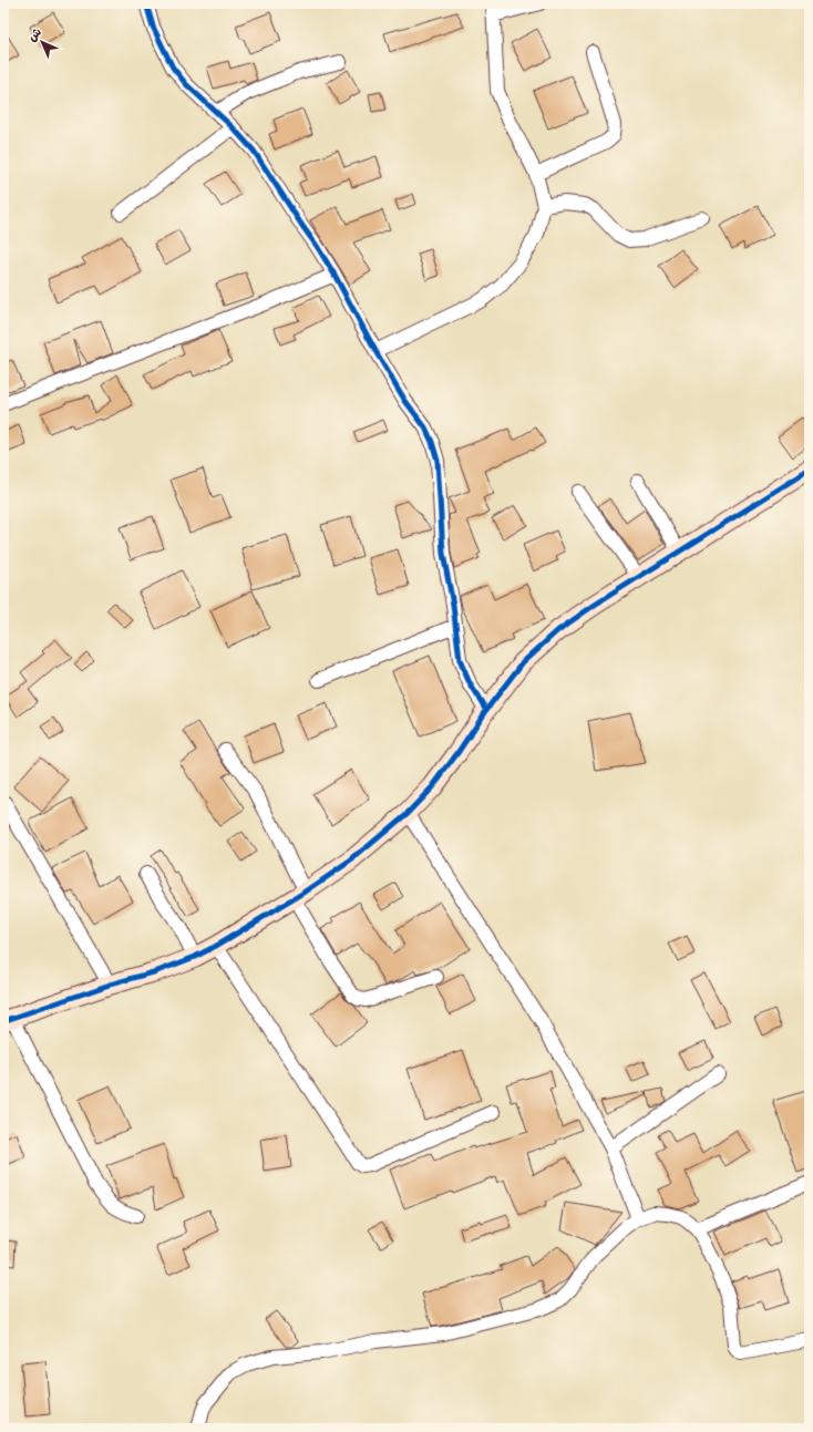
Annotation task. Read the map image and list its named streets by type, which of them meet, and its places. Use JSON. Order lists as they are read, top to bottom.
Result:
{
  "north": "top left"
}
